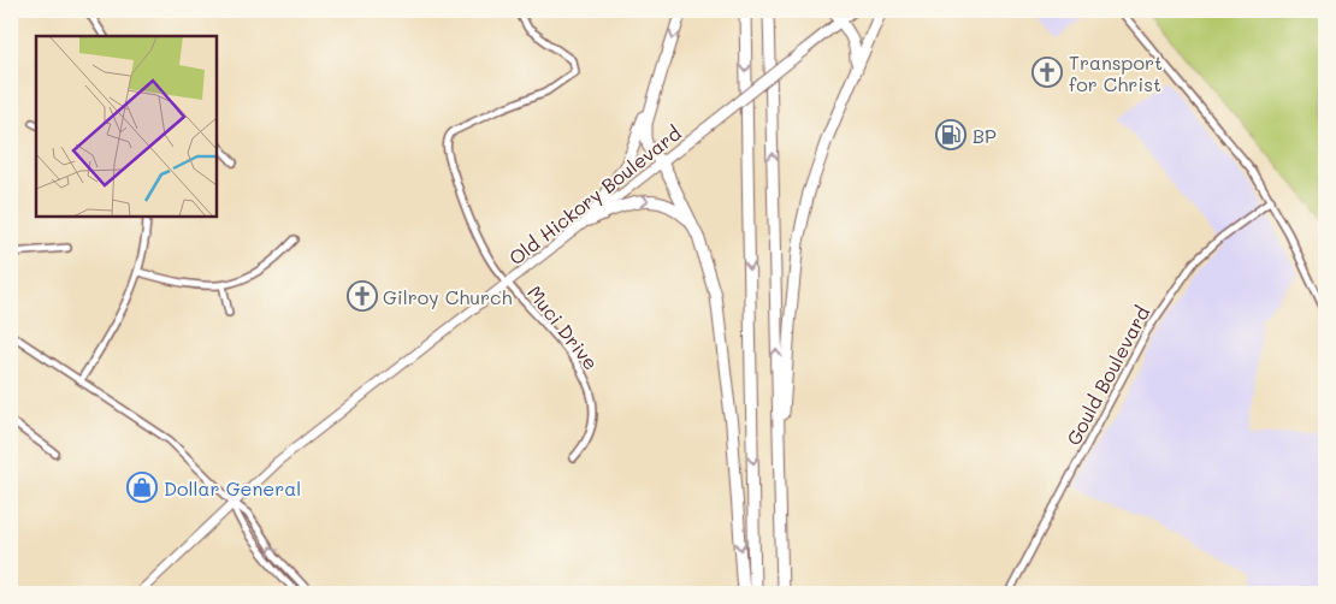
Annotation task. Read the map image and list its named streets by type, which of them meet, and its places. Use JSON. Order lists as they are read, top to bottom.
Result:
{
  "streets": {
    "main road": ["Old Hickory Boulevard"],
    "street": ["Muci Drive", "Gould Boulevard"]
  },
  "crossings": [
    ["Old Hickory Boulevard", "Muci Drive"]
  ],
  "places": {
    "church": ["Transport for Christ", "Gilroy Church"],
    "fuel station": ["BP"],
    "shop": ["Dollar General"]
  }
}
